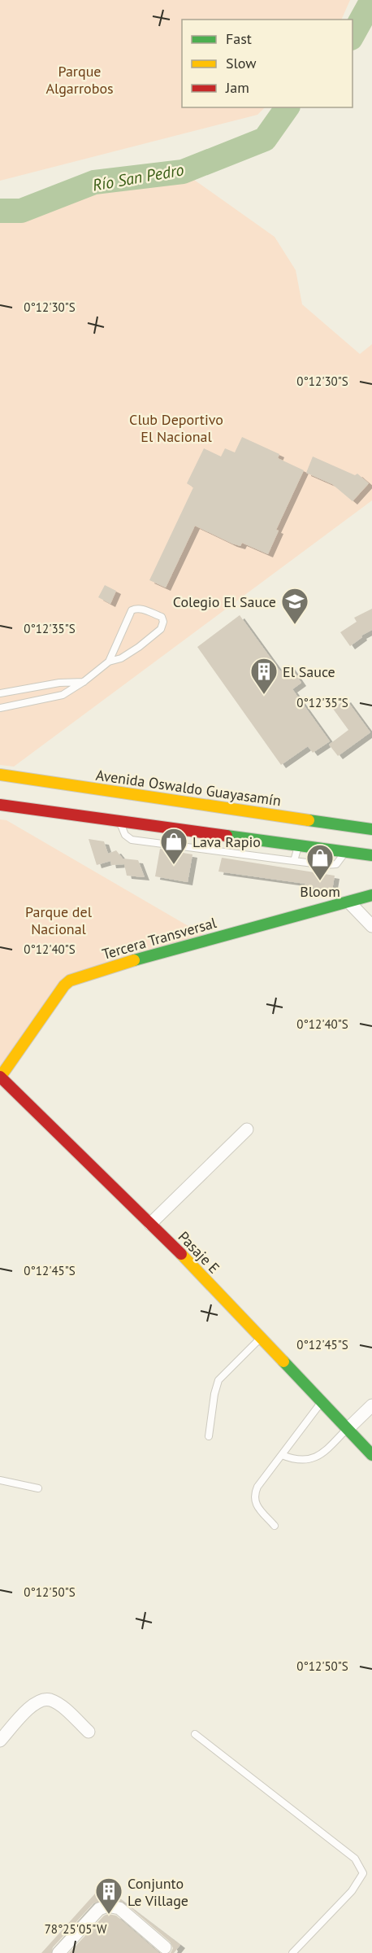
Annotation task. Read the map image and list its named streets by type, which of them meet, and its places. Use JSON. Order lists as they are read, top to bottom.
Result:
{
  "streets": {
    "street": ["Avenida Oswaldo Guayasamín", "Tercera Transversal", "Pasaje E"]
  },
  "crossings": [
    ["Tercera Transversal", "Pasaje E"]
  ],
  "water": ["Río San Pedro"],
  "parks": ["Parque Algarrobos", "Club Deportivo El Nacional", "Parque del Nacional"],
  "places": {
    "school or university": ["Colegio El Sauce"],
    "building": ["El Sauce", "Conjunto Le Village"],
    "shop": ["Lava Rapio", "Bloom"]
  },
  "legend": ["Fast", "Slow", "Jam"],
  "coordinates": [
    "0°12'30\"S",
    "0°12'35\"S",
    "0°12'40\"S",
    "0°12'45\"S",
    "0°12'50\"S",
    "78°25'05\"W"
  ]
}
